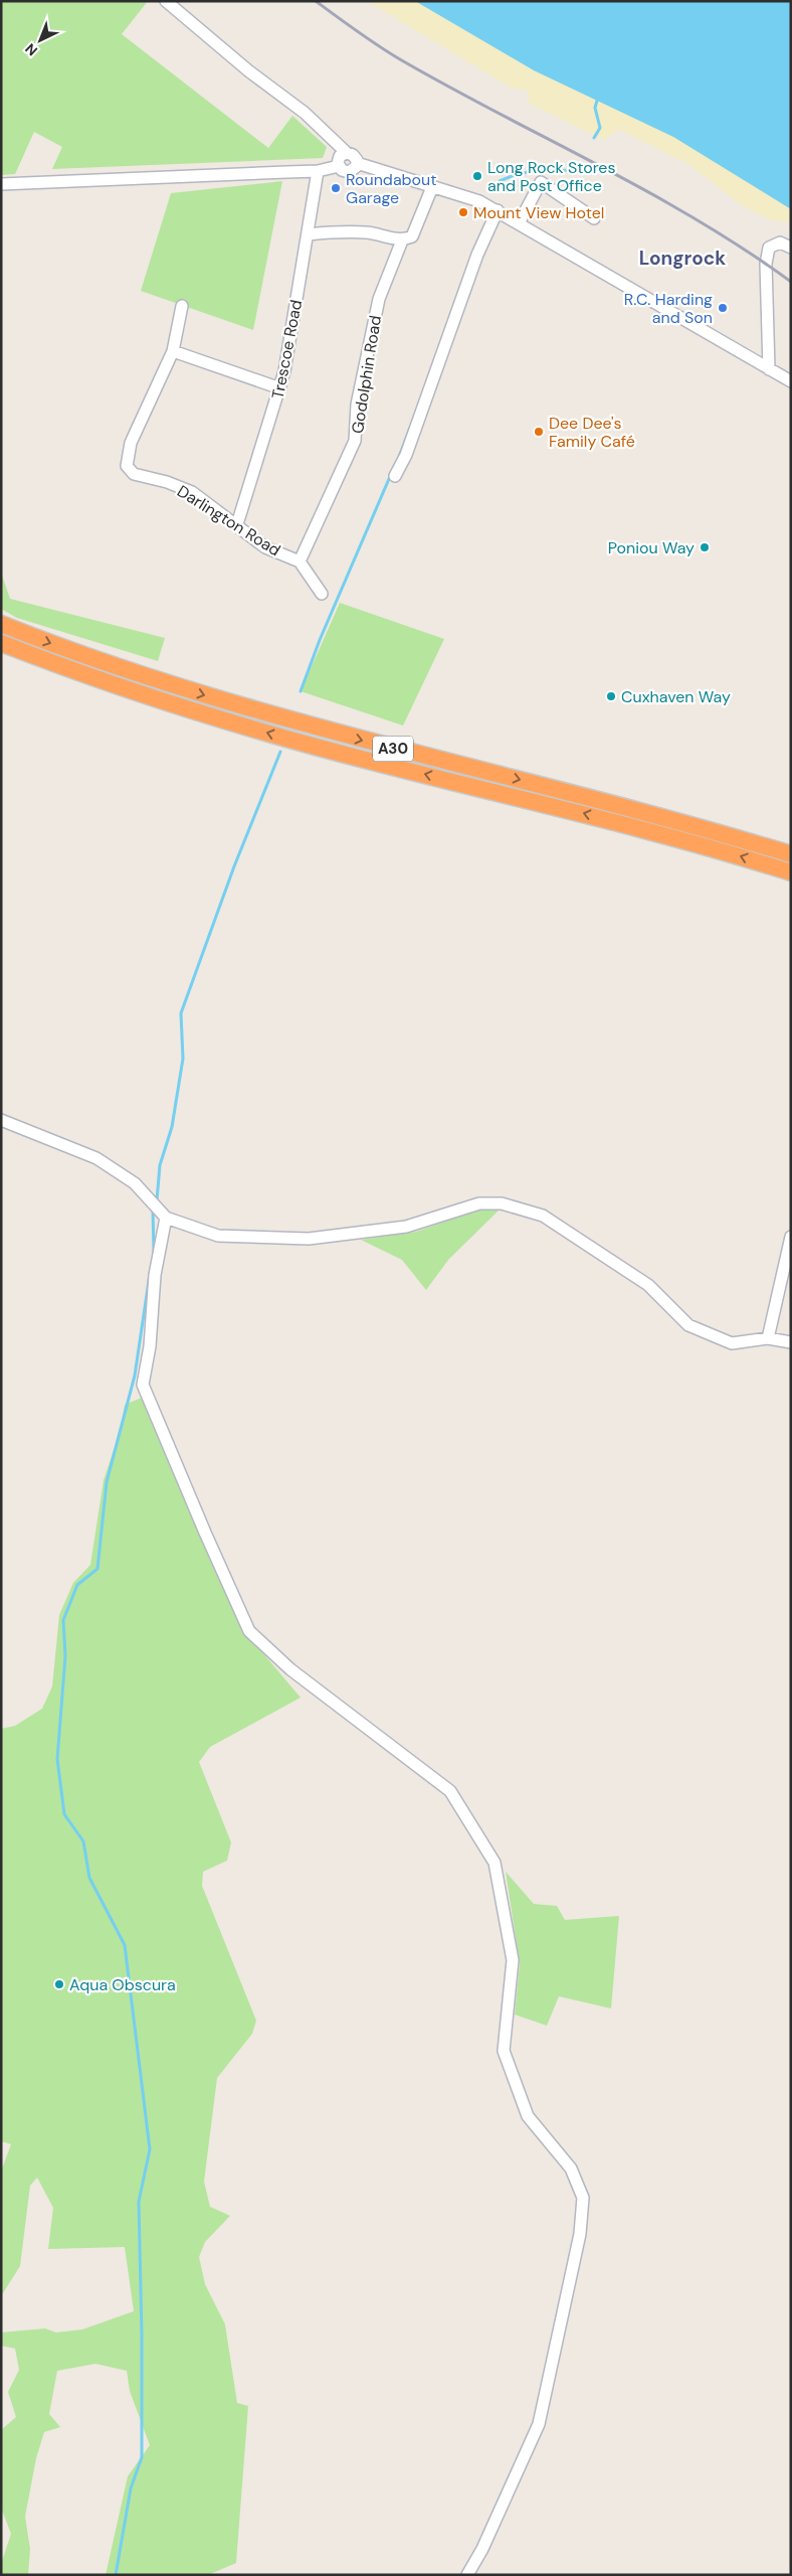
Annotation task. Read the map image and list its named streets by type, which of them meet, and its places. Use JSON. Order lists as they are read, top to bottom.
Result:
{
  "streets": {
    "highway": ["A30"],
    "street": ["Trescoe Road", "Godolphin Road", "Darlington Road"]
  },
  "crossings": [
    ["Trescoe Road", "Darlington Road"],
    ["Godolphin Road", "Darlington Road"]
  ],
  "districts": ["Longrock"],
  "places": [
    "Long Rock Stores and Post Office",
    "Roundabout Garage",
    "Mount View Hotel",
    "R.C. Harding and Son",
    "Dee Dee's Family Café",
    "Poniou Way",
    "Cuxhaven Way",
    "Aqua Obscura"
  ],
  "north": "bottom left"
}
